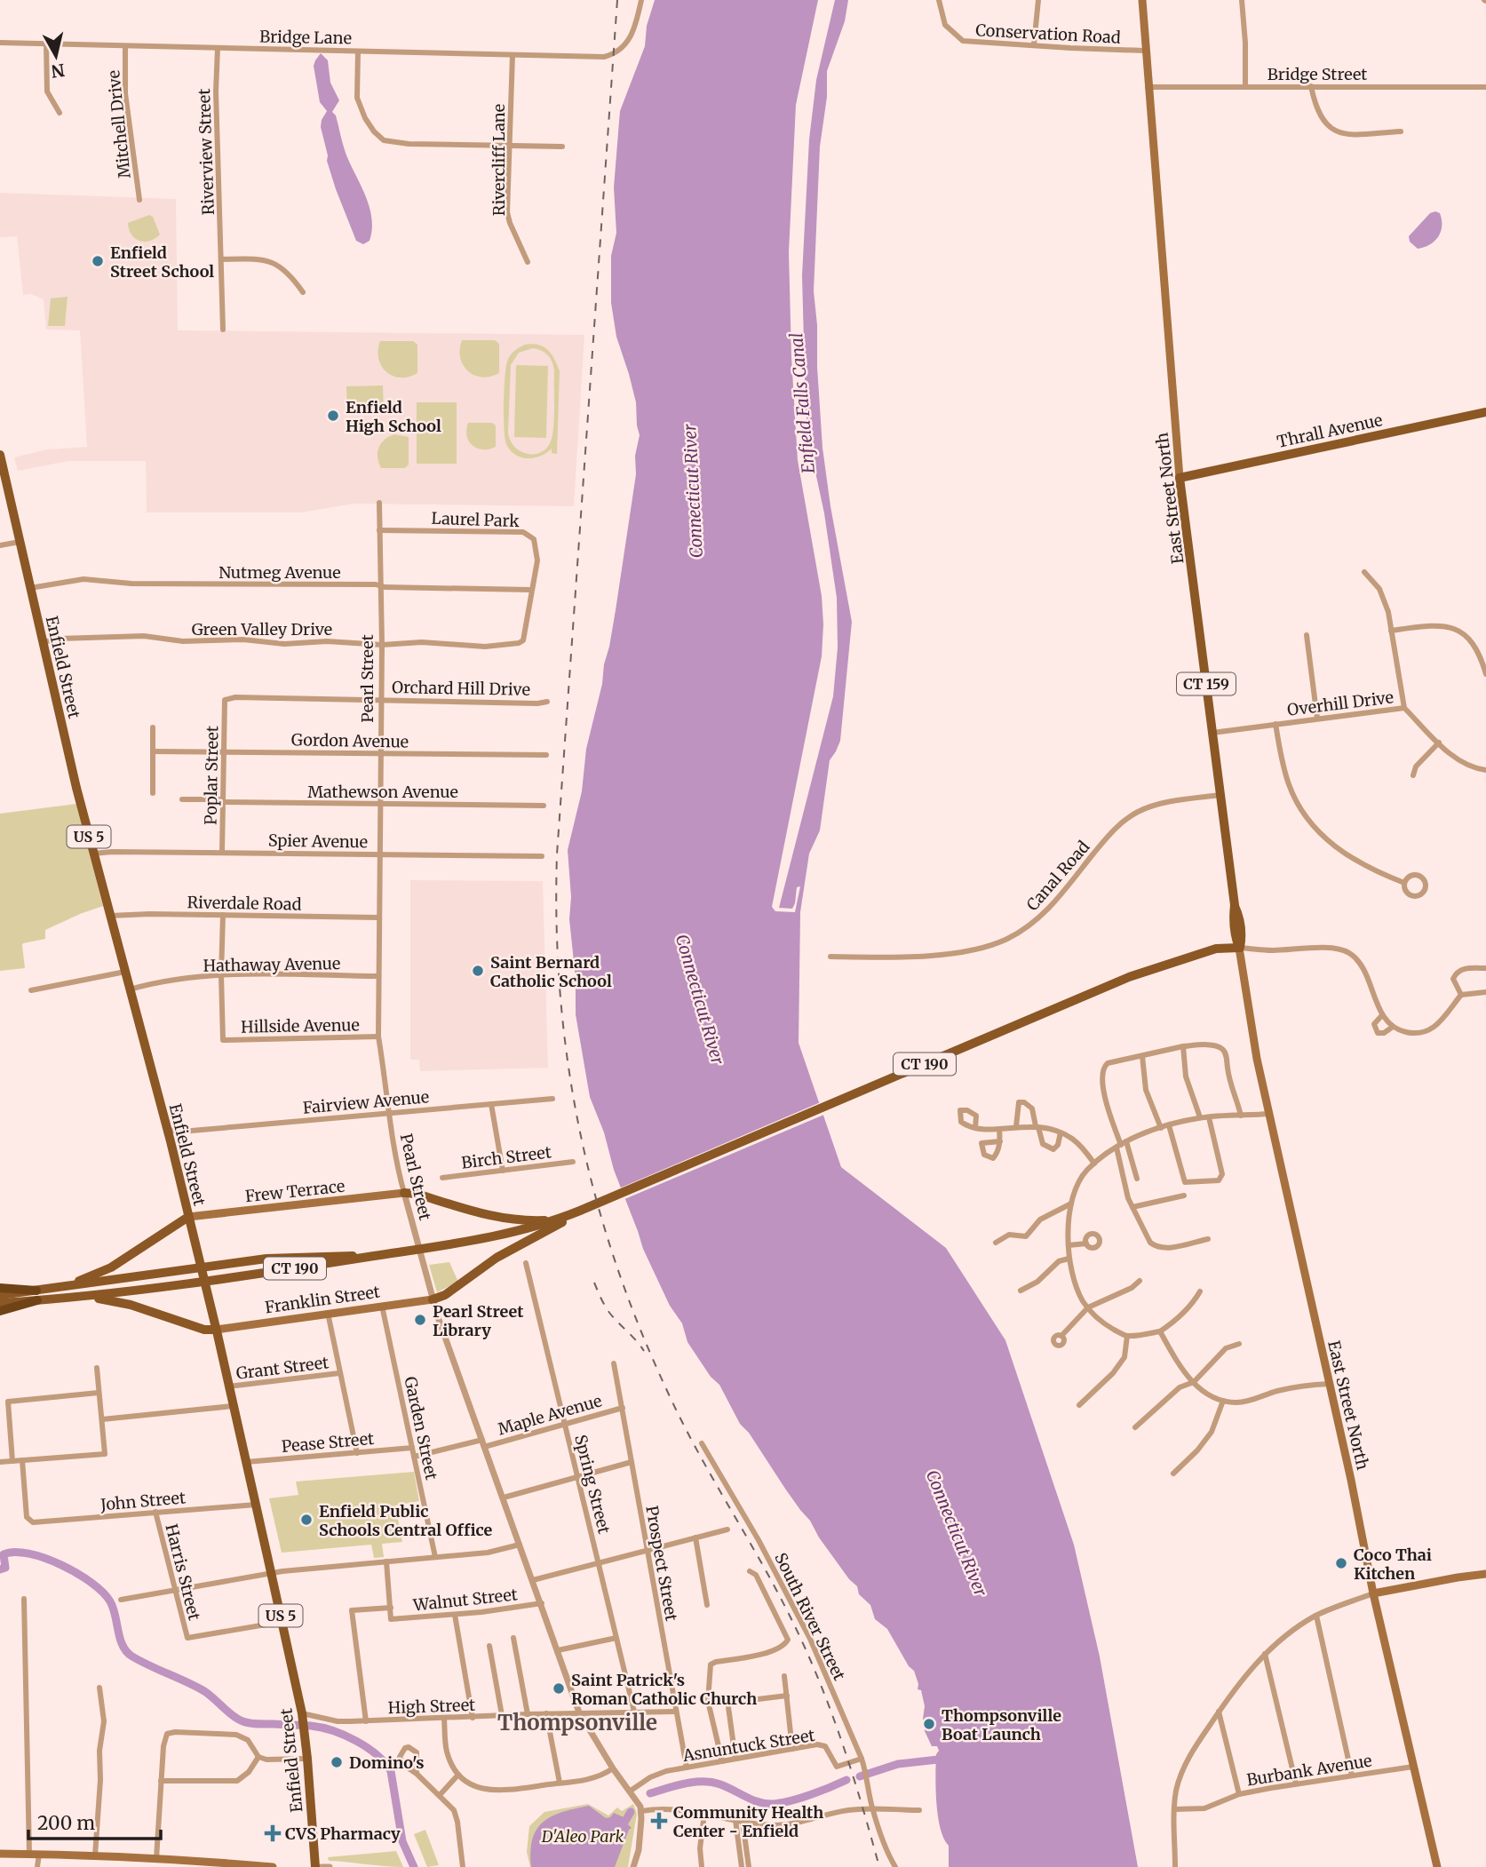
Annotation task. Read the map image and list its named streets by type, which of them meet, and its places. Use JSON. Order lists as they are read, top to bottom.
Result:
{
  "streets": {
    "main road": [
      "Thrall Avenue",
      "East Street North",
      "Enfield Street",
      "CT 159",
      "US 5",
      "CT 190",
      "Frew Terrace",
      "Franklin Street"
    ],
    "street": [
      "Conservation Road",
      "Bridge Lane",
      "Bridge Street",
      "Mitchell Drive",
      "Riverview Street",
      "Rivercliff Lane",
      "Laurel Park",
      "Nutmeg Avenue",
      "Green Valley Drive",
      "Pearl Street",
      "Orchard Hill Drive",
      "Overhill Drive",
      "Gordon Avenue",
      "Poplar Street",
      "Mathewson Avenue",
      "Spier Avenue",
      "Canal Road",
      "Riverdale Road",
      "Hathaway Avenue",
      "Hillside Avenue",
      "Fairview Avenue",
      "Birch Street",
      "Grant Street",
      "Maple Avenue",
      "Garden Street",
      "Pease Street",
      "Spring Street",
      "John Street",
      "Prospect Street",
      "Harris Street",
      "Walnut Street",
      "South River Street",
      "High Street",
      "Asnuntuck Street",
      "Burbank Avenue"
    ]
  },
  "crossings": [
    ["Conservation Road", "CT 159"],
    ["Bridge Lane", "Mitchell Drive"],
    ["Bridge Lane", "Riverview Street"],
    ["Bridge Lane", "Rivercliff Lane"],
    ["Bridge Street", "East Street North"],
    ["Bridge Street", "CT 159"],
    ["Thrall Avenue", "East Street North"],
    ["East Street North", "CT 159"],
    ["East Street North", "Overhill Drive"],
    ["East Street North", "Canal Road"],
    ["East Street North", "CT 190"],
    ["East Street North", "Burbank Avenue"],
    ["Laurel Park", "Nutmeg Avenue"],
    ["Laurel Park", "Green Valley Drive"],
    ["Laurel Park", "Pearl Street"],
    ["Nutmeg Avenue", "Enfield Street"],
    ["Nutmeg Avenue", "Pearl Street"],
    ["Green Valley Drive", "Enfield Street"],
    ["Green Valley Drive", "Pearl Street"],
    ["Enfield Street", "Spier Avenue"],
    ["Enfield Street", "Riverdale Road"],
    ["Enfield Street", "Hathaway Avenue"],
    ["Enfield Street", "Fairview Avenue"],
    ["Enfield Street", "Frew Terrace"],
    ["Enfield Street", "Franklin Street"],
    ["Enfield Street", "Grant Street"],
    ["Enfield Street", "Pease Street"],
    ["Enfield Street", "John Street"],
    ["Enfield Street", "Harris Street"],
    ["Enfield Street", "High Street"],
    ["Pearl Street", "Orchard Hill Drive"],
    ["Pearl Street", "Gordon Avenue"],
    ["Pearl Street", "Mathewson Avenue"],
    ["Pearl Street", "Spier Avenue"],
    ["Pearl Street", "Riverdale Road"],
    ["Pearl Street", "Hathaway Avenue"],
    ["Pearl Street", "Hillside Avenue"],
    ["Pearl Street", "Fairview Avenue"],
    ["Pearl Street", "Frew Terrace"],
    ["Pearl Street", "Franklin Street"],
    ["Pearl Street", "Maple Avenue"],
    ["Pearl Street", "Walnut Street"],
    ["Pearl Street", "High Street"],
    ["Pearl Street", "Asnuntuck Street"],
    ["Orchard Hill Drive", "Poplar Street"],
    ["Gordon Avenue", "Poplar Street"],
    ["Poplar Street", "Mathewson Avenue"],
    ["Poplar Street", "Spier Avenue"],
    ["Hathaway Avenue", "Hillside Avenue"],
    ["Franklin Street", "Garden Street"],
    ["Maple Avenue", "Spring Street"],
    ["Maple Avenue", "Prospect Street"],
    ["Garden Street", "Pease Street"],
    ["Spring Street", "High Street"],
    ["John Street", "Harris Street"],
    ["Prospect Street", "High Street"],
    ["Prospect Street", "Asnuntuck Street"],
    ["South River Street", "Asnuntuck Street"]
  ],
  "districts": ["Thompsonville"],
  "water": ["Enfield Falls Canal", "Connecticut River"],
  "parks": ["D'Aleo Park"],
  "places": {
    "other": [
      "Enfield Street School",
      "Enfield High School",
      "Saint Bernard Catholic School",
      "Pearl Street Library",
      "Enfield Public Schools Central Office",
      "Coco Thai Kitchen",
      "Saint Patrick's Roman Catholic Church",
      "Thompsonville Boat Launch",
      "Domino's"
    ],
    "health": ["Community Health Center - Enfield", "CVS Pharmacy"]
  },
  "scale_bar": "200 m",
  "north": "bottom"
}
